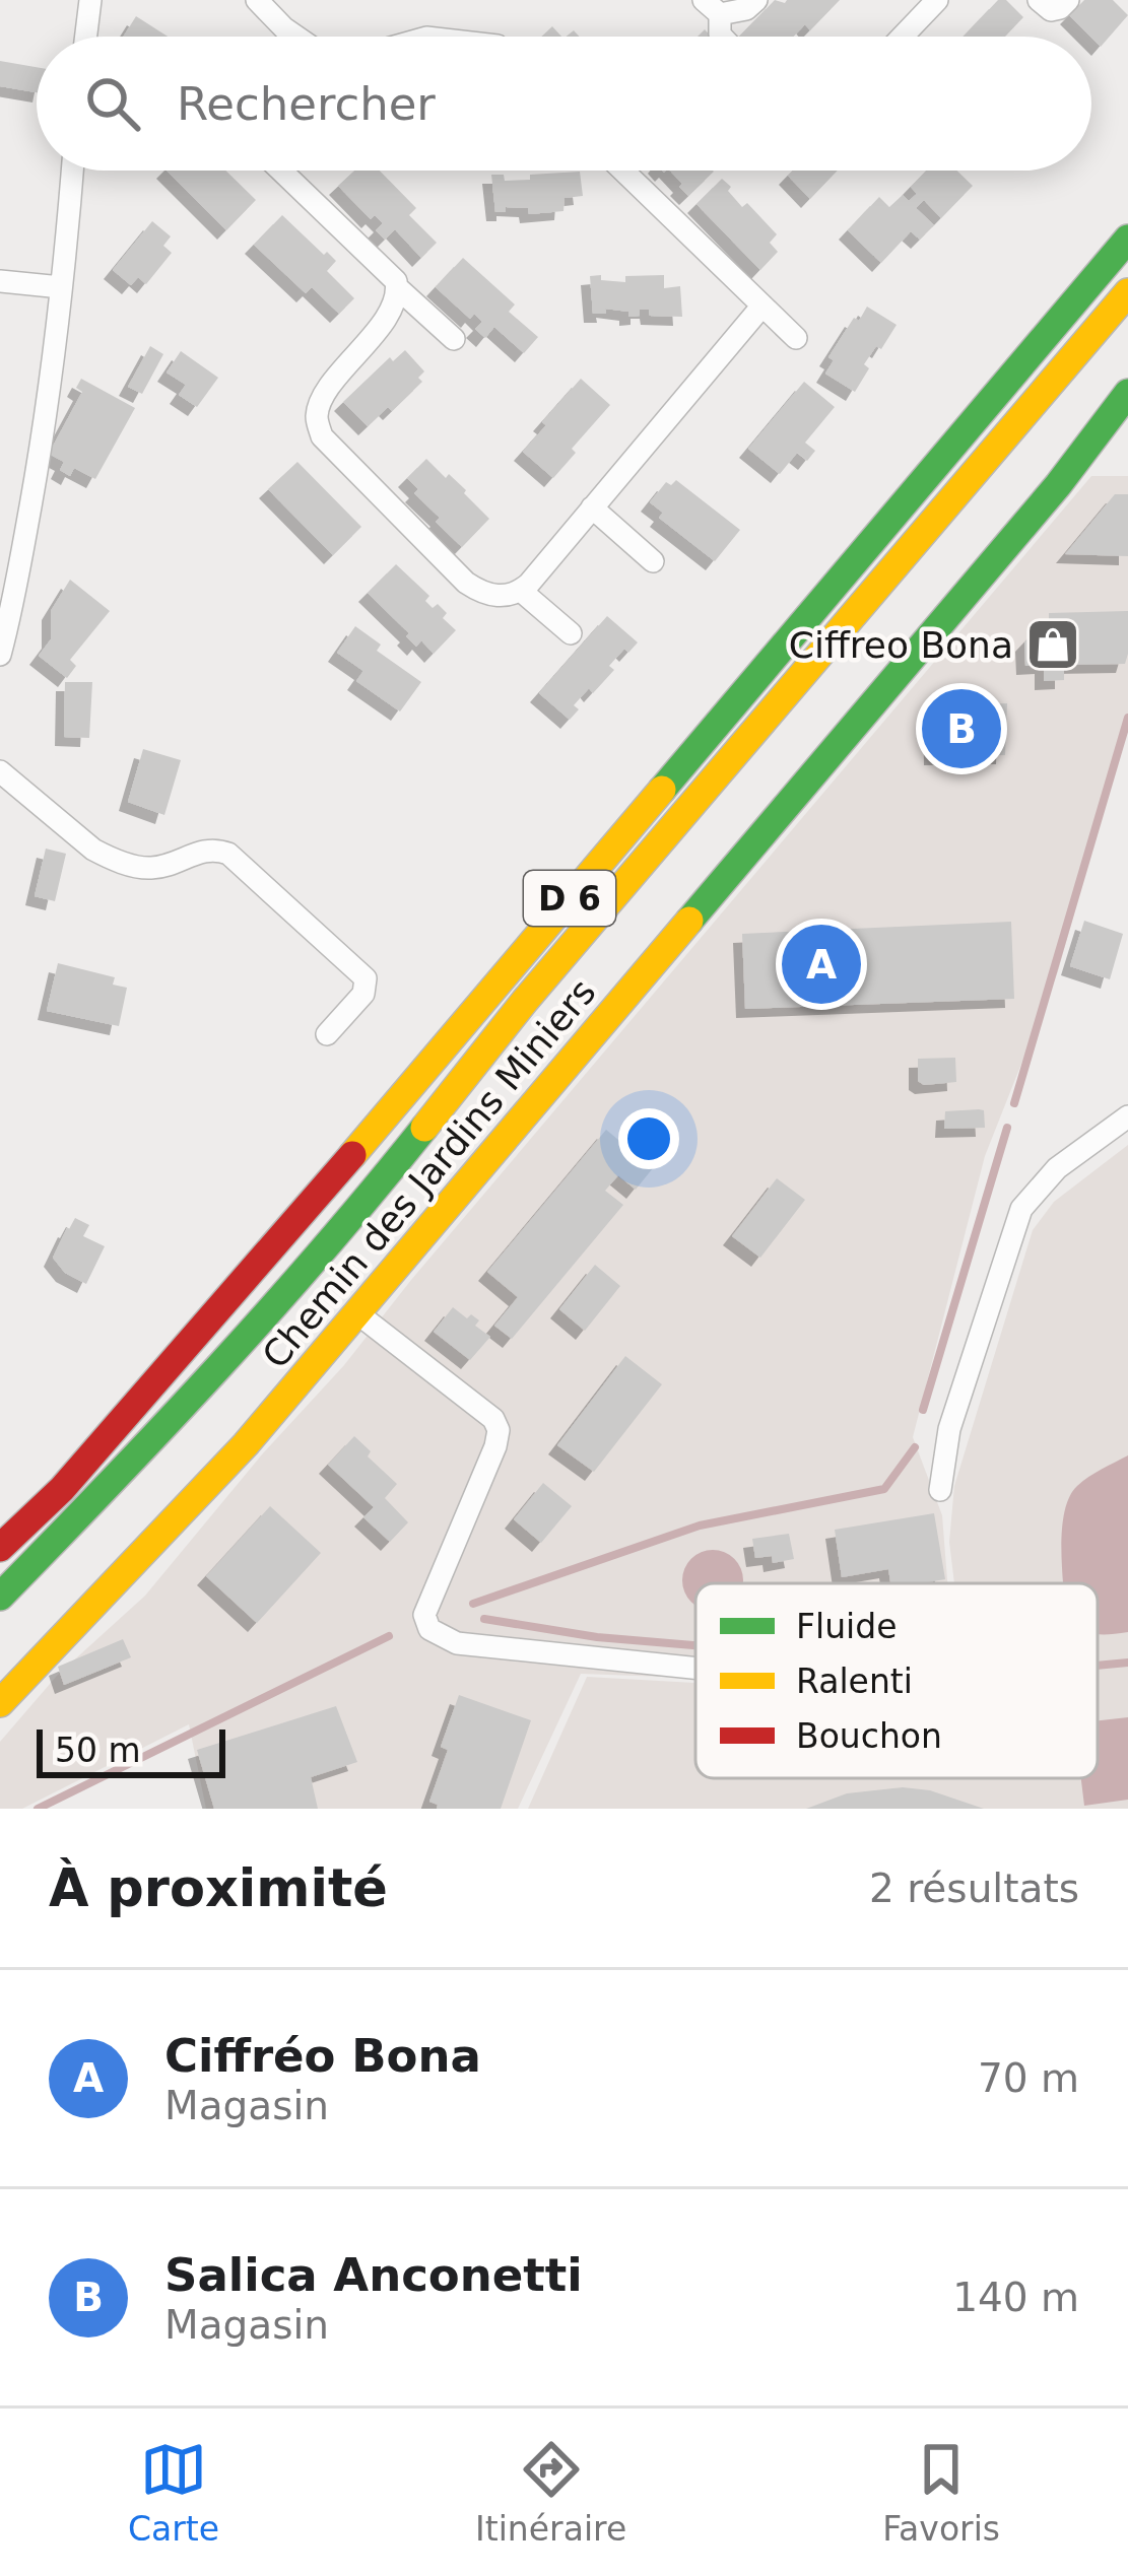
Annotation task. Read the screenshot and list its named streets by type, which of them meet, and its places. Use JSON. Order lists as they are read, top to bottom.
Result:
{
  "streets": {
    "main road": ["D 6", "Chemin des Jardins Miniers"]
  },
  "places": {
    "shop": ["Ciffreo Bona"]
  },
  "legend": ["Fluide", "Ralenti", "Bouchon"],
  "scale_bar": "50 m",
  "page": {
    "search": "Rechercher",
    "pins": ["B", "A"],
    "scale": "50 m",
    "heading": ["À proximité", "2 résultats"],
    "list": [
      {
        "mark": "A",
        "name": "Ciffréo Bona",
        "note": "Magasin",
        "value": "70 m"
      },
      {
        "mark": "B",
        "name": "Salica Anconetti",
        "note": "Magasin",
        "value": "140 m"
      }
    ],
    "nav": ["Carte", "Itinéraire", "Favoris"]
  }
}
